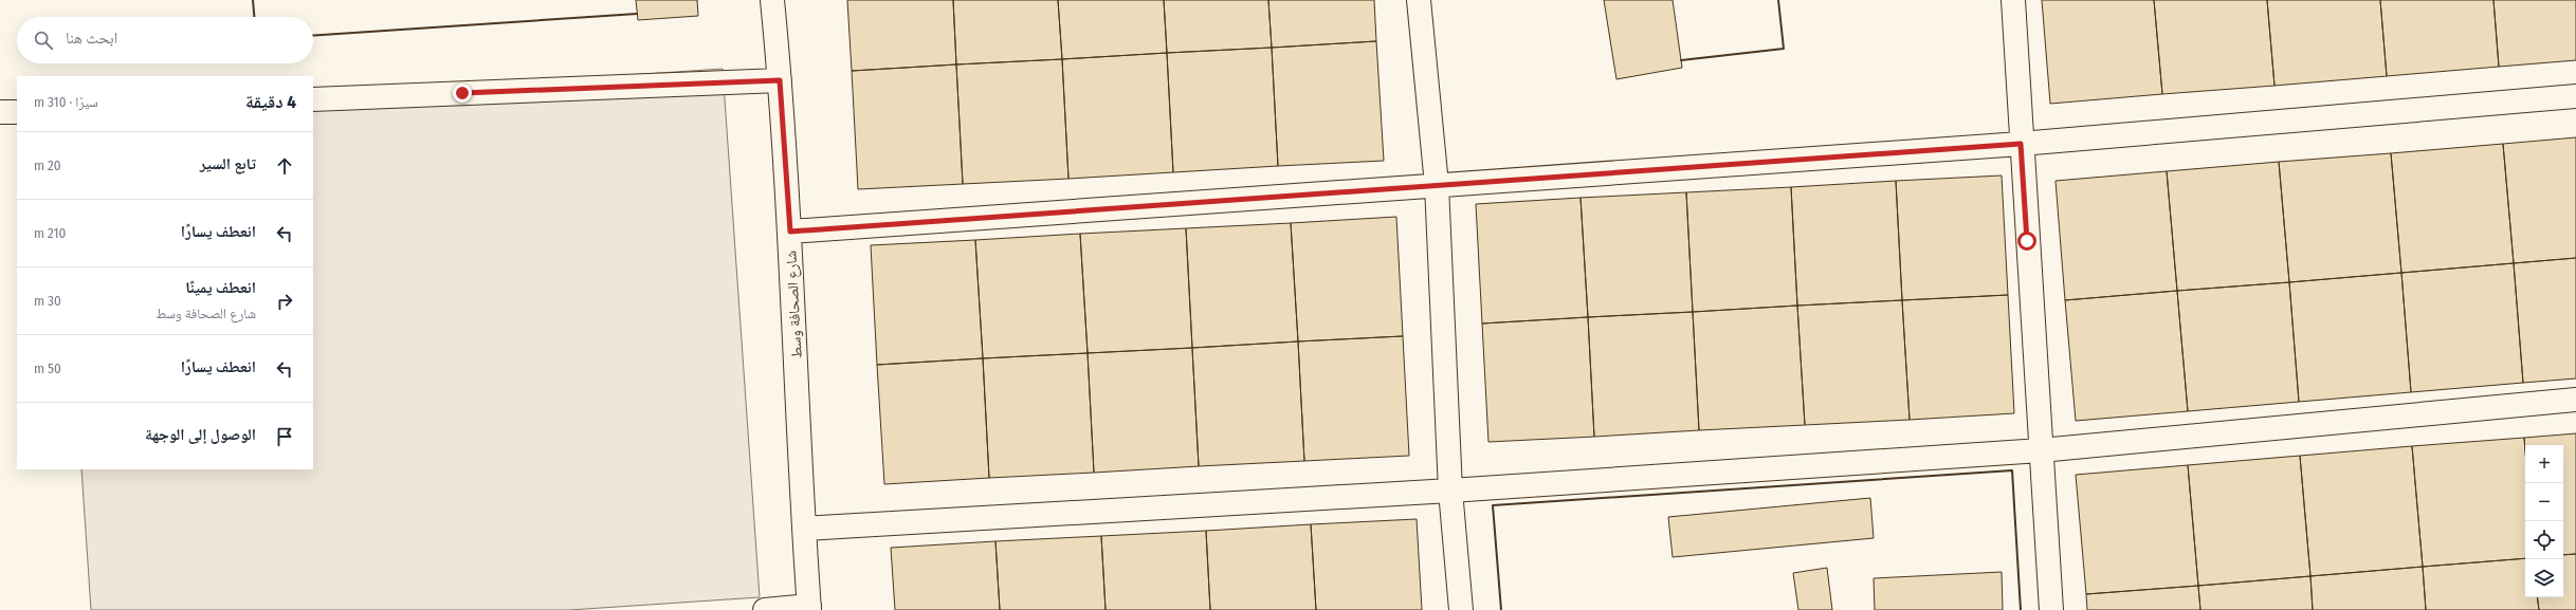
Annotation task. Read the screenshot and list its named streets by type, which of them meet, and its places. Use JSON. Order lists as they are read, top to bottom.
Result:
{
  "streets": {
    "street": ["شارع الصحافة وسط"]
  },
  "page": {
    "search": "ابحث هنا",
    "heading": ["4 دقيقة", "سيرًا · 310 m"],
    "list": [
      ["تابع السير", "20 m"],
      ["انعطف يسارًا", "210 m"],
      ["انعطف يمينًا", "شارع الصحافة وسط", "30 m"],
      ["انعطف يسارًا", "50 m"],
      "الوصول إلى الوجهة"
    ],
    "map_buttons": ["+", "−"]
  }
}
